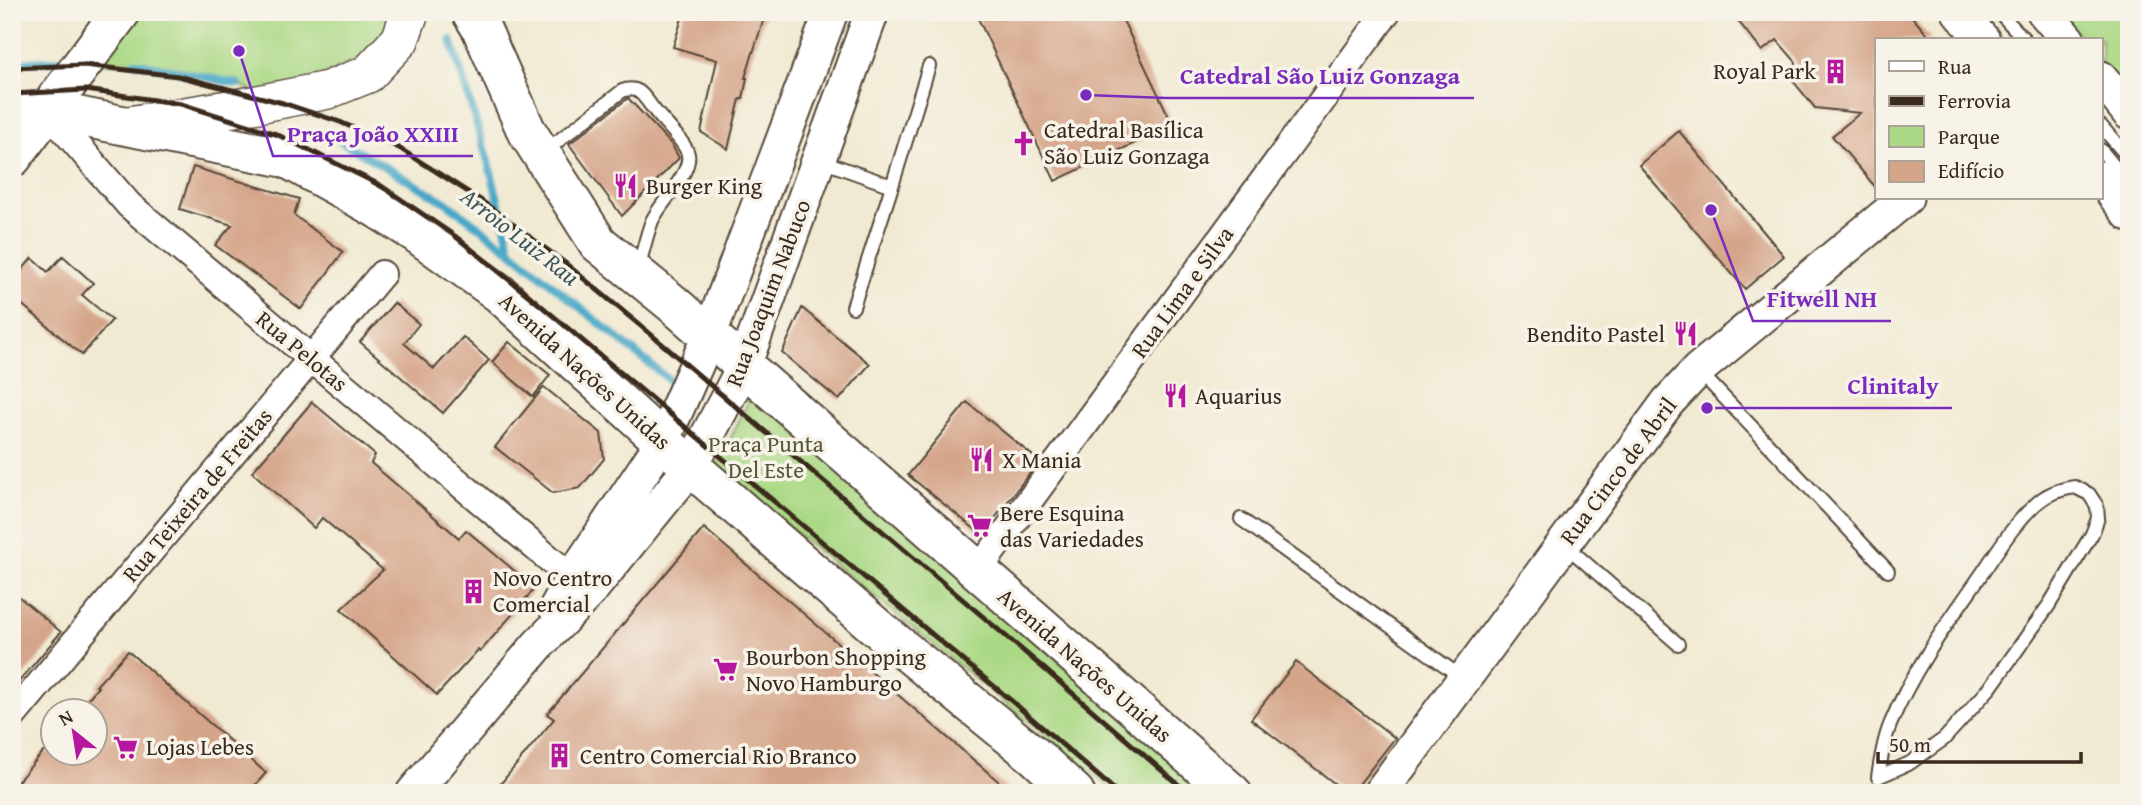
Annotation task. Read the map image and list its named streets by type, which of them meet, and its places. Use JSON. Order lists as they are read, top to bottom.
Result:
{
  "streets": {
    "main road": ["Avenida Nações Unidas"],
    "street": [
      "Rua Lima e Silva",
      "Rua Joaquim Nabuco",
      "Rua Pelotas",
      "Rua Cinco de Abril",
      "Rua Teixeira de Freitas"
    ]
  },
  "crossings": [
    ["Rua Lima e Silva", "Avenida Nações Unidas"],
    ["Rua Joaquim Nabuco", "Rua Pelotas"],
    ["Rua Joaquim Nabuco", "Avenida Nações Unidas"],
    ["Rua Pelotas", "Avenida Nações Unidas"],
    ["Rua Pelotas", "Rua Teixeira de Freitas"]
  ],
  "water": ["Arroio Luiz Rau"],
  "parks": ["Praça Punta Del Este"],
  "places": {
    "other": [
      "Praça João XXIII",
      "Catedral São Luiz Gonzaga",
      "Fitwell NH",
      "Clinitaly"
    ],
    "building": ["Royal Park", "Novo Centro Comercial", "Centro Comercial Rio Branco"],
    "church": ["Catedral Basílica São Luiz Gonzaga"],
    "restaurant": [
      "Burger King",
      "Bendito Pastel",
      "Aquarius",
      "X Mania"
    ],
    "supermarket": ["Bere Esquina das Variedades", "Bourbon Shopping Novo Hamburgo", "Lojas Lebes"]
  },
  "legend": [
    "Rua",
    "Ferrovia",
    "Parque",
    "Edifício"
  ],
  "scale_bar": "50 m",
  "north": "top left"
}
